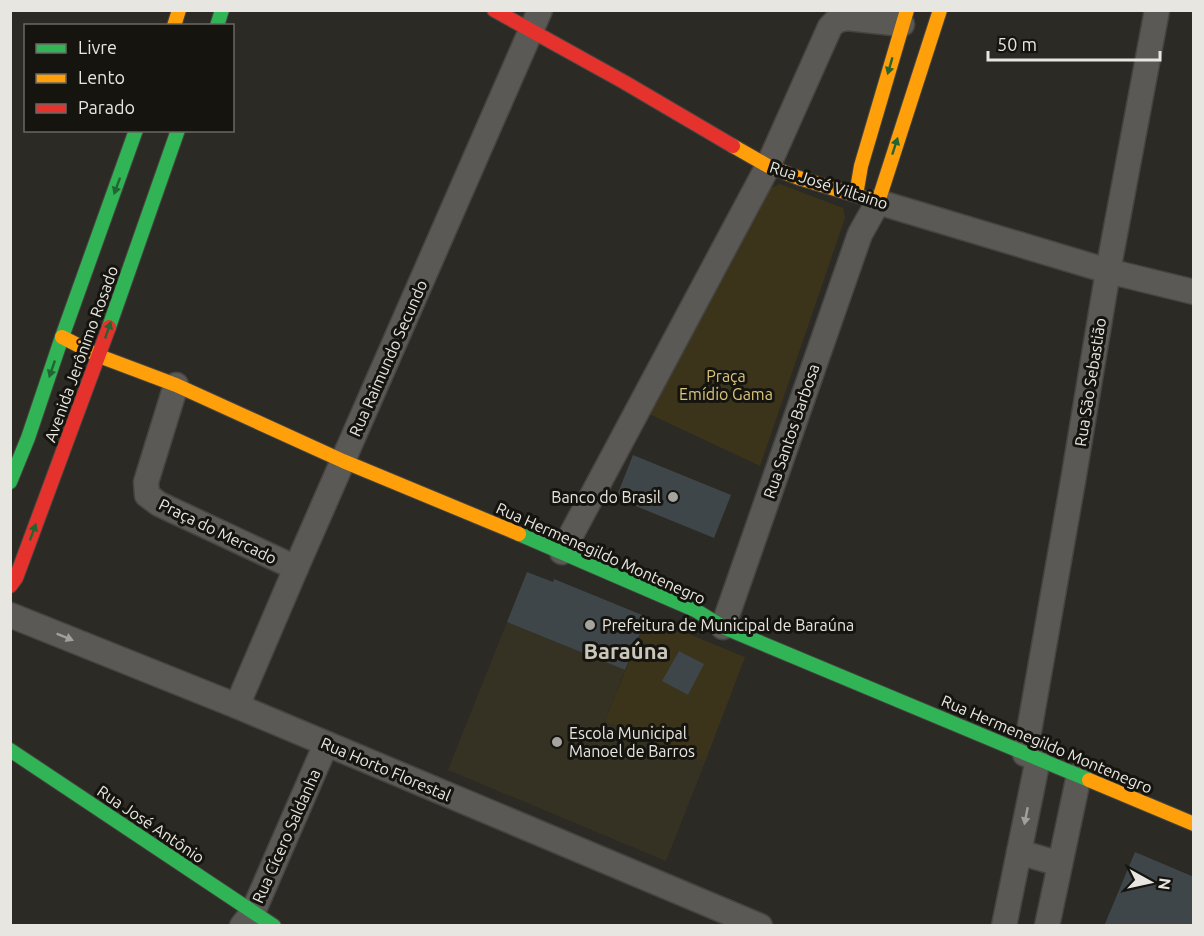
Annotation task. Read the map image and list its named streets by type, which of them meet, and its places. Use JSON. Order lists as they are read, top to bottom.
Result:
{
  "streets": {
    "street": [
      "Rua José Viltaino",
      "Avenida Jerônimo Rosado",
      "Rua Raimundo Secundo",
      "Rua São Sebastião",
      "Rua Santos Barbosa",
      "Praça do Mercado",
      "Rua Hermenegildo Montenegro",
      "Rua Horto Florestal",
      "Rua José Antônio",
      "Rua Cícero Saldanha"
    ]
  },
  "crossings": [
    ["Rua José Viltaino", "Rua Raimundo Secundo"],
    ["Rua José Viltaino", "Rua São Sebastião"],
    ["Rua José Viltaino", "Rua Santos Barbosa"],
    ["Avenida Jerônimo Rosado", "Rua Hermenegildo Montenegro"],
    ["Rua Raimundo Secundo", "Praça do Mercado"],
    ["Rua Raimundo Secundo", "Rua Hermenegildo Montenegro"],
    ["Rua Raimundo Secundo", "Rua Horto Florestal"],
    ["Rua São Sebastião", "Rua Hermenegildo Montenegro"],
    ["Rua Santos Barbosa", "Rua Hermenegildo Montenegro"],
    ["Praça do Mercado", "Rua Hermenegildo Montenegro"],
    ["Rua Horto Florestal", "Rua Cícero Saldanha"],
    ["Rua José Antônio", "Rua Cícero Saldanha"]
  ],
  "districts": ["Baraúna"],
  "parks": ["Praça Emídio Gama"],
  "places": ["Banco do Brasil", "Prefeitura de Municipal de Baraúna", "Escola Municipal Manoel de Barros"],
  "legend": ["Livre", "Lento", "Parado"],
  "scale_bar": "50 m",
  "north": "right"
}
